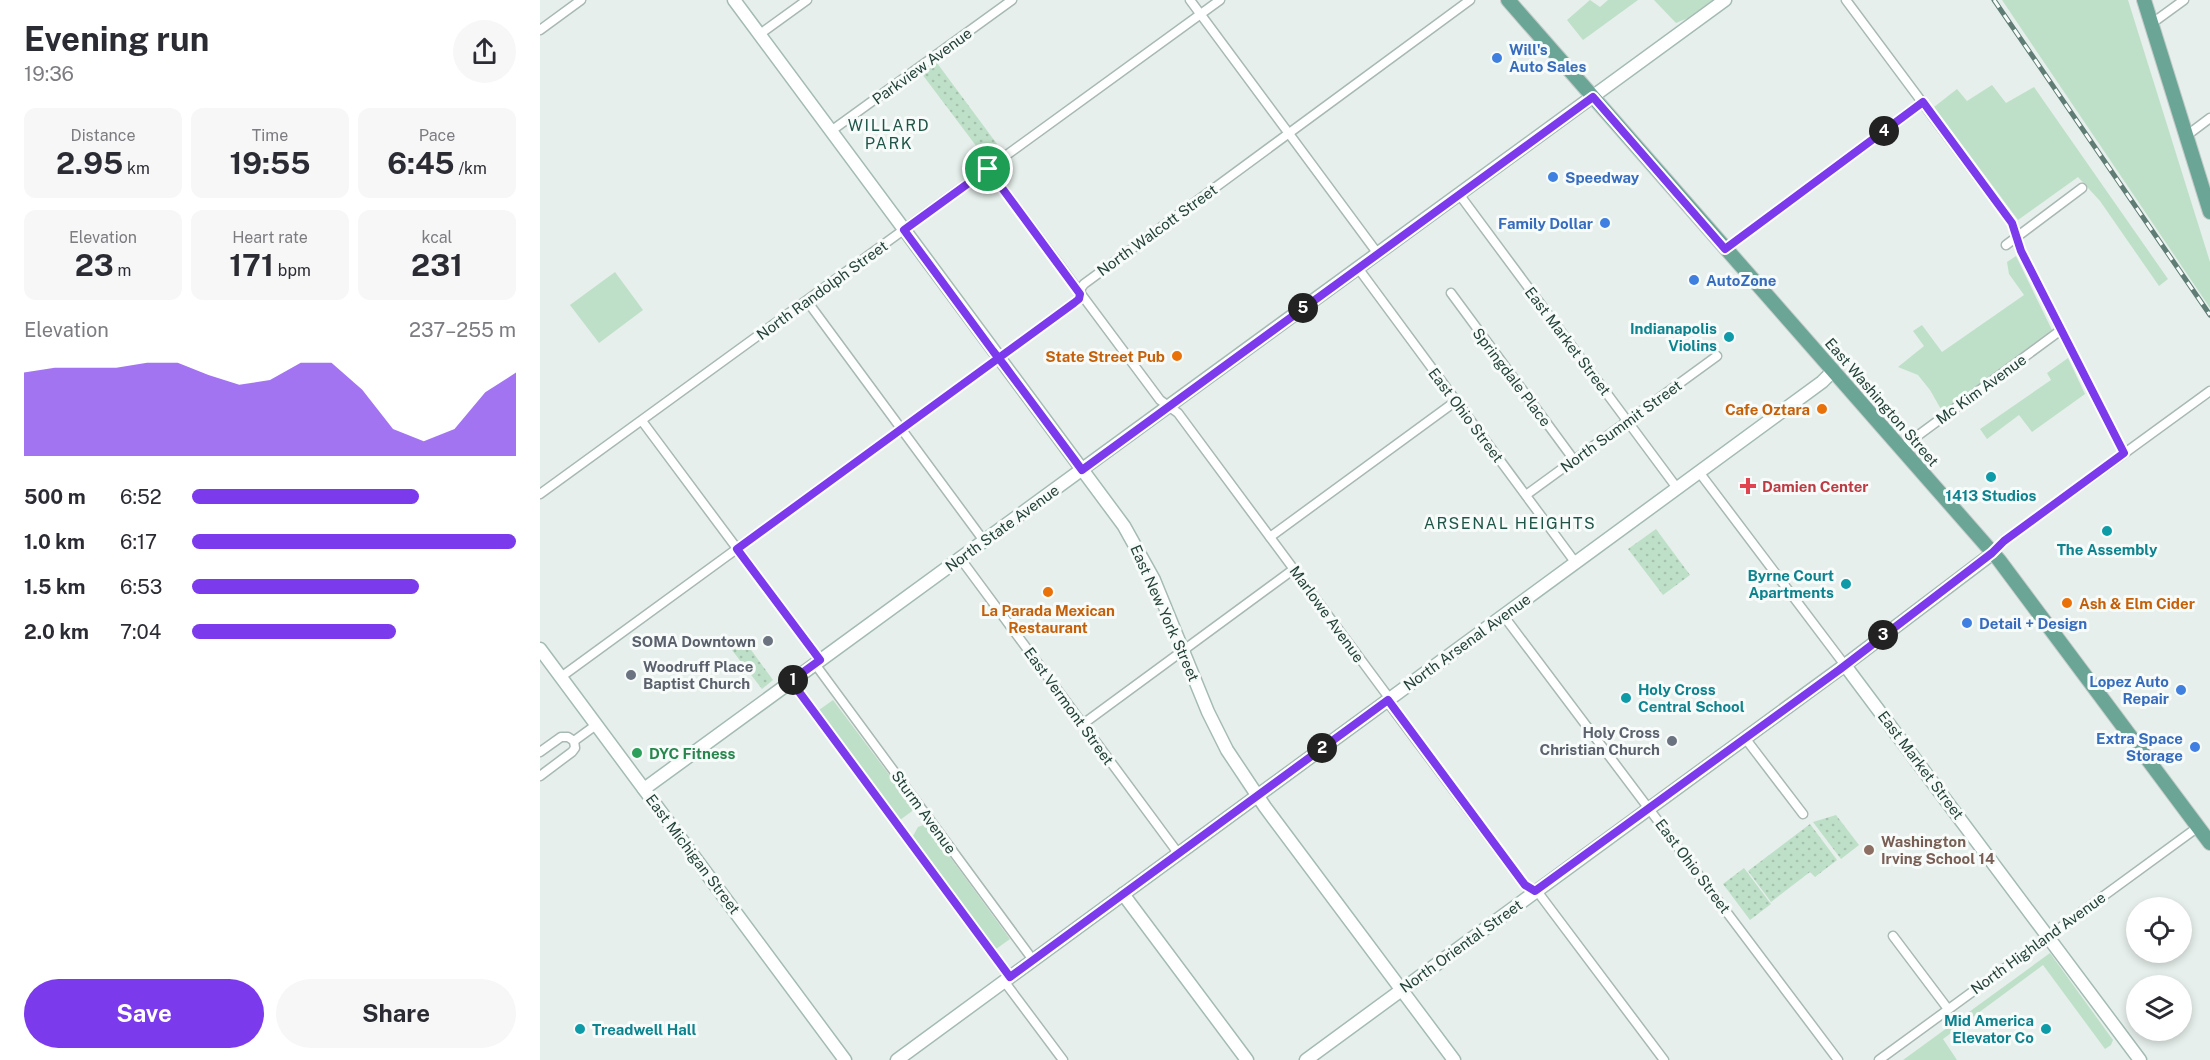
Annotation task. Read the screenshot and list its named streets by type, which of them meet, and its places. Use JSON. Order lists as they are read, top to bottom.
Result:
{
  "streets": {
    "main road": ["East Washington Street"],
    "street": [
      "Parkview Avenue",
      "North Walcott Street",
      "North Randolph Street",
      "East Market Street",
      "Springdale Place",
      "Mc Kim Avenue",
      "East Ohio Street",
      "North Summit Street",
      "North State Avenue",
      "East New York Street",
      "Marlowe Avenue",
      "North Arsenal Avenue",
      "East Vermont Street",
      "Sturm Avenue",
      "East Michigan Street",
      "North Highland Avenue",
      "North Oriental Street"
    ]
  },
  "crossings": [
    ["Parkview Avenue", "East New York Street"],
    ["North Walcott Street", "East New York Street"],
    ["North Walcott Street", "Marlowe Avenue"],
    ["North Walcott Street", "Sturm Avenue"],
    ["North Walcott Street", "East Michigan Street"],
    ["North Randolph Street", "East New York Street"],
    ["North Randolph Street", "Marlowe Avenue"],
    ["North Randolph Street", "Sturm Avenue"],
    ["East Market Street", "North Summit Street"],
    ["East Market Street", "North State Avenue"],
    ["East Market Street", "North Arsenal Avenue"],
    ["East Market Street", "North Highland Avenue"],
    ["East Market Street", "North Oriental Street"],
    ["Springdale Place", "North Summit Street"],
    ["Mc Kim Avenue", "East Washington Street"],
    ["East Washington Street", "North State Avenue"],
    ["East Washington Street", "North Arsenal Avenue"],
    ["East Washington Street", "North Highland Avenue"],
    ["East Washington Street", "North Oriental Street"],
    ["East Ohio Street", "North Summit Street"],
    ["East Ohio Street", "North State Avenue"],
    ["East Ohio Street", "North Arsenal Avenue"],
    ["East Ohio Street", "North Oriental Street"],
    ["North State Avenue", "East New York Street"],
    ["North State Avenue", "Marlowe Avenue"],
    ["North State Avenue", "East Vermont Street"],
    ["North State Avenue", "Sturm Avenue"],
    ["North State Avenue", "East Michigan Street"],
    ["East New York Street", "North Arsenal Avenue"],
    ["East New York Street", "North Oriental Street"],
    ["Marlowe Avenue", "North Arsenal Avenue"],
    ["Marlowe Avenue", "North Oriental Street"],
    ["North Arsenal Avenue", "East Vermont Street"],
    ["North Arsenal Avenue", "Sturm Avenue"]
  ],
  "districts": ["WILLARD PARK", "ARSENAL HEIGHTS"],
  "places": {
    "other": [
      "Will's Auto Sales",
      "Speedway",
      "Family Dollar",
      "AutoZone",
      "Indianapolis Violins",
      "State Street Pub",
      "Cafe Oztara",
      "1413 Studios",
      "The Assembly",
      "Byrne Court Apartments",
      "La Parada Mexican Restaurant",
      "Ash & Elm Cider",
      "Detail + Design",
      "SOMA Downtown",
      "Woodruff Place Baptist Church",
      "Lopez Auto Repair",
      "Holy Cross Central School",
      "Holy Cross Christian Church",
      "Extra Space Storage",
      "DYC Fitness",
      "Washington Irving School 14",
      "Treadwell Hall",
      "Mid America Elevator Co"
    ],
    "health": ["Damien Center"]
  },
  "page": {
    "heading": ["Evening run", "19:36"],
    "stats": [
      ["Distance", "2.95 km"],
      ["Time", "19:55"],
      ["Pace", "6:45 /km"],
      ["Elevation", "23 m"],
      ["Heart rate", "171 bpm"],
      ["kcal", "231"]
    ],
    "pins": [
      "4",
      "5",
      "3",
      "1",
      "2"
    ],
    "chart": ["Elevation", "237–255 m"],
    "list": [
      {
        "name": "500 m",
        "note": "6:52"
      },
      {
        "name": "1.0 km",
        "note": "6:17"
      },
      {
        "name": "1.5 km",
        "note": "6:53"
      },
      {
        "name": "2.0 km",
        "note": "7:04"
      }
    ],
    "buttons": ["Save", "Share"]
  }
}
